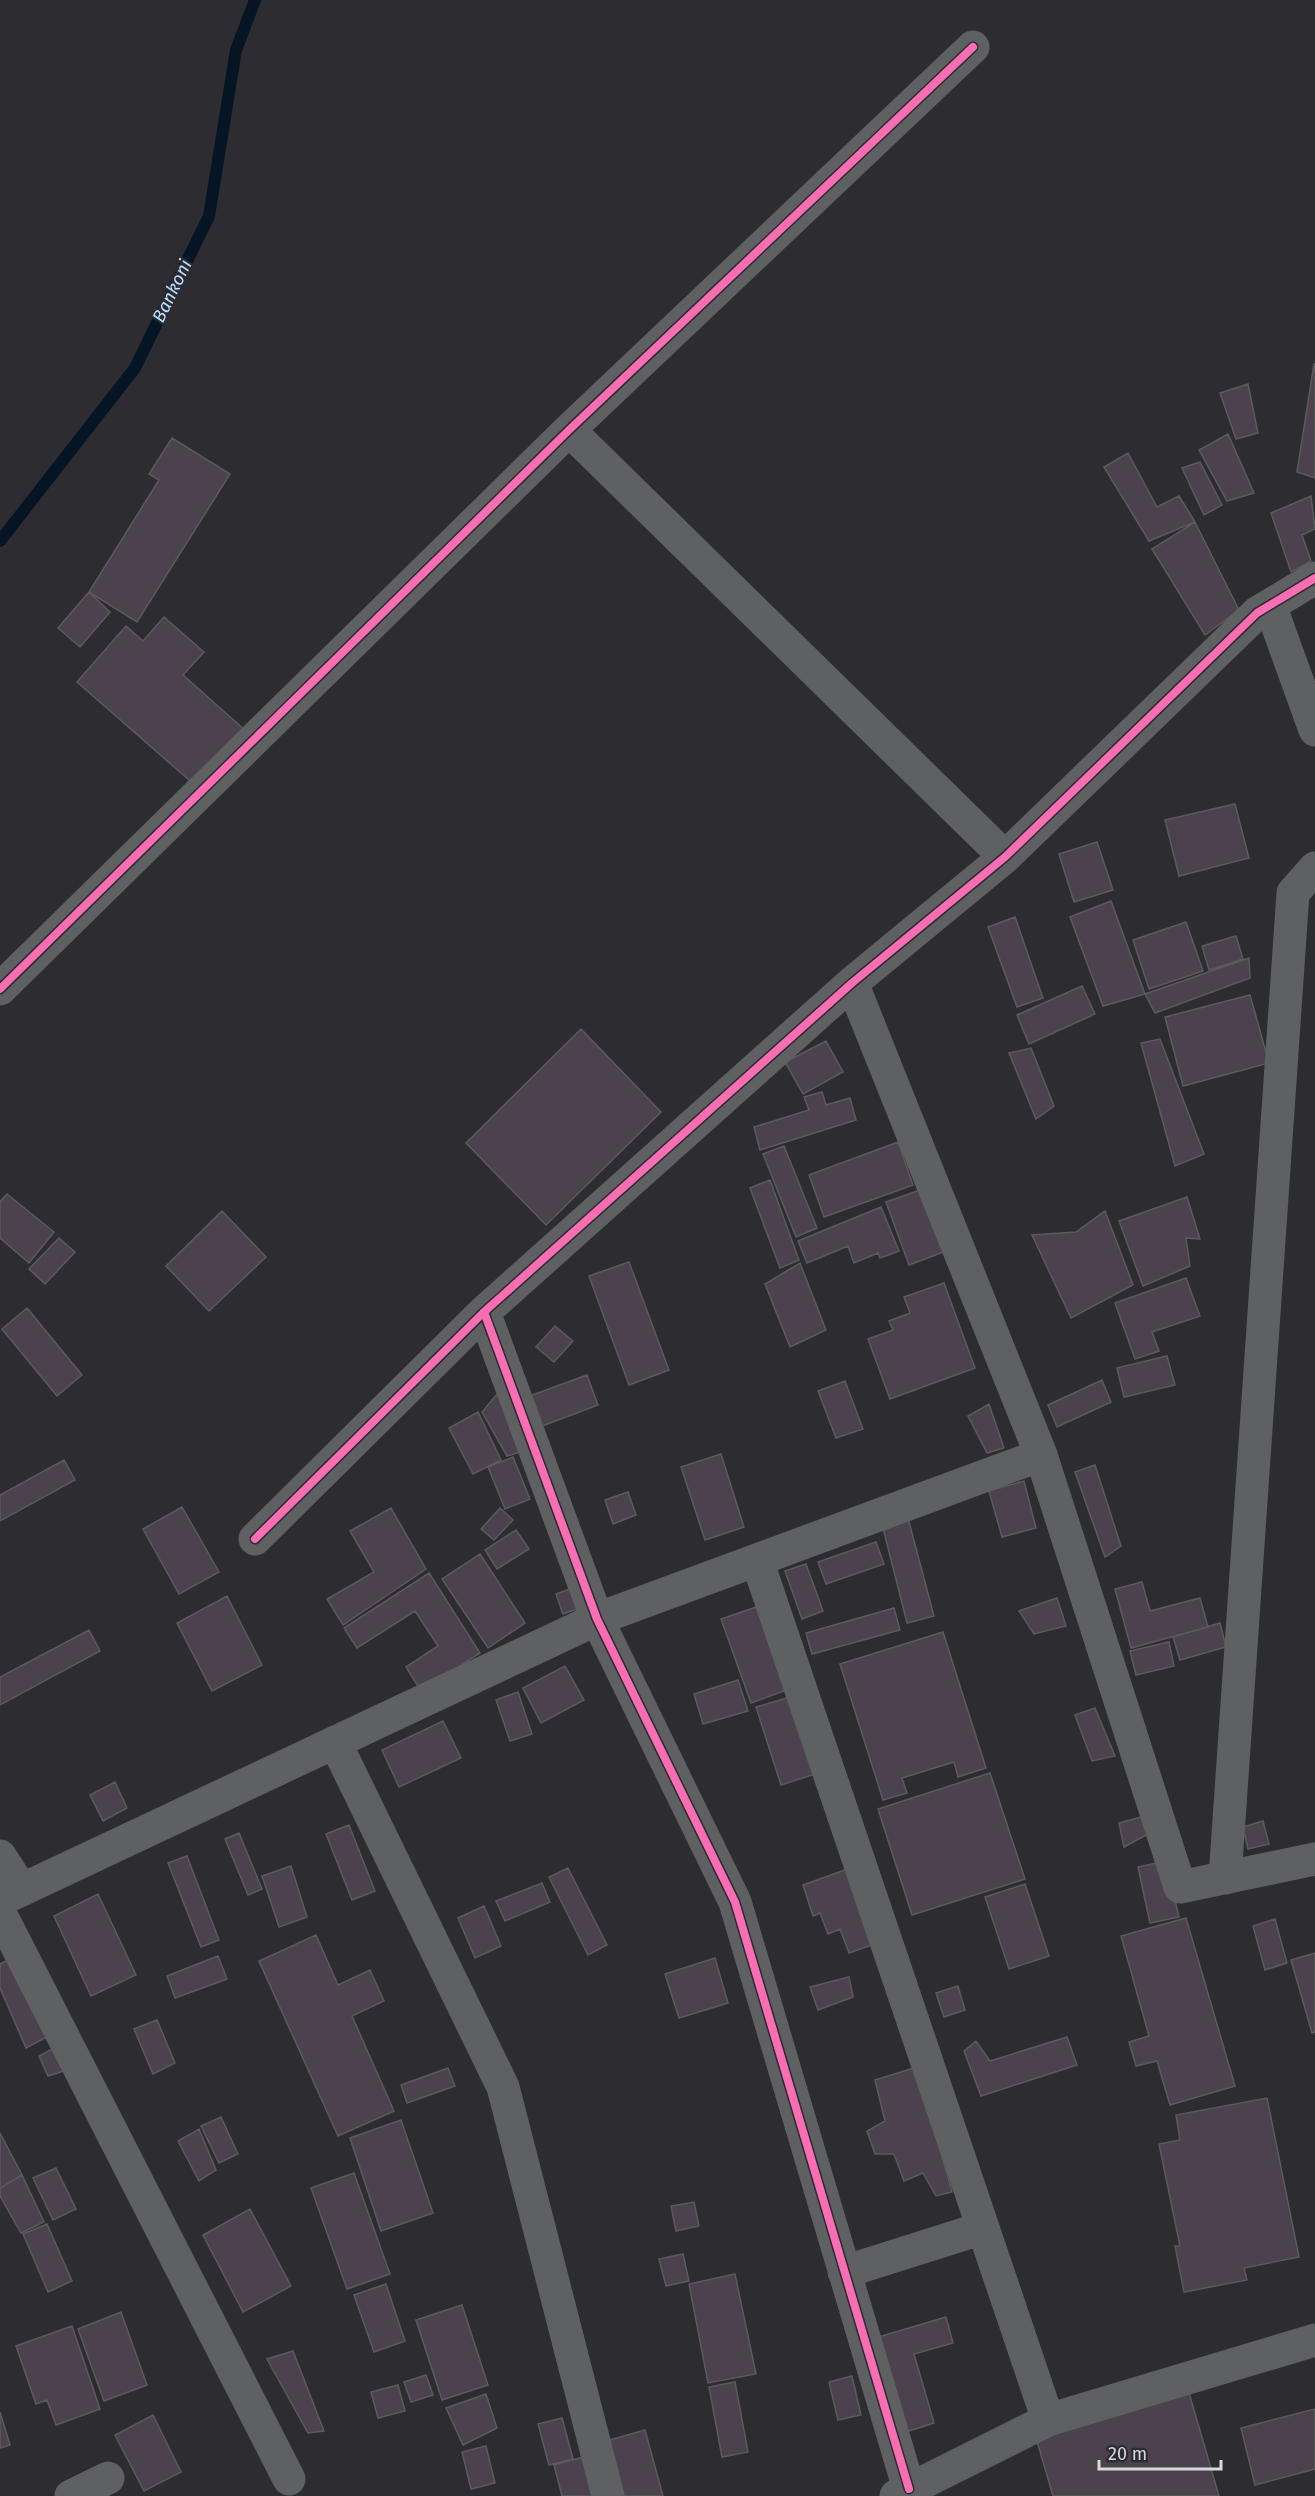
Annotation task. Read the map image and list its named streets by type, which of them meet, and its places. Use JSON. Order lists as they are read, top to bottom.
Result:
{
  "water": ["Bankoni"],
  "scale_bar": "20 m"
}
